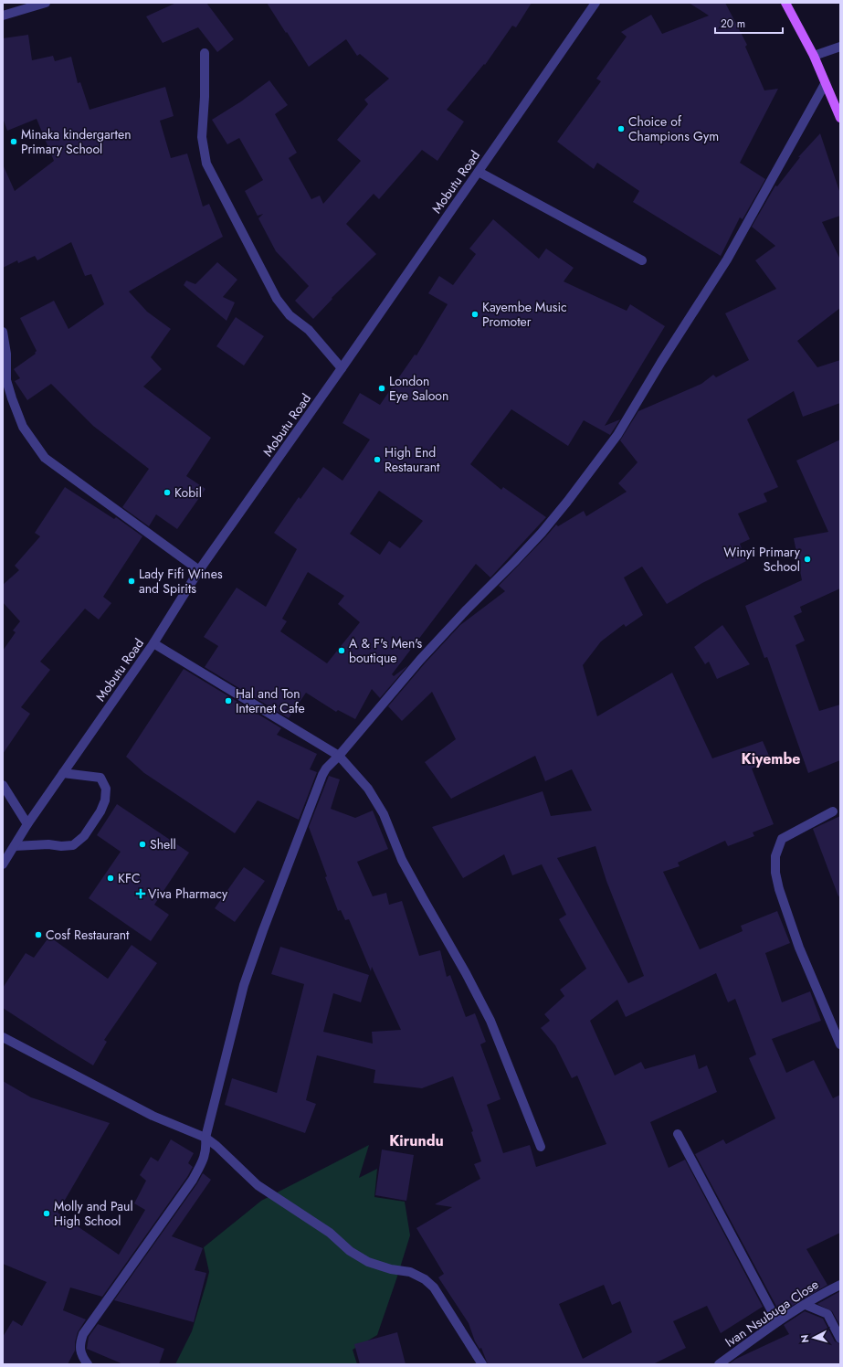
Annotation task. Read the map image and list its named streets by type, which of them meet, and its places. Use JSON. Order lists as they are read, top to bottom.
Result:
{
  "streets": {
    "street": ["Mobutu Road", "Ivan Nsubuga Close"]
  },
  "districts": ["Kiyembe", "Kirundu"],
  "places": {
    "other": [
      "Choice of Champions Gym",
      "Minaka kindergarten Primary School",
      "Kayembe Music Promoter",
      "London Eye Saloon",
      "High End Restaurant",
      "Kobil",
      "Winyi Primary School",
      "Lady Fifi Wines and Spirits",
      "A & F's Men's boutique",
      "Hal and Ton Internet Cafe",
      "Shell",
      "KFC",
      "Cosf Restaurant",
      "Molly and Paul High School"
    ],
    "health": ["Viva Pharmacy"]
  },
  "scale_bar": "20 m",
  "north": "left"
}
